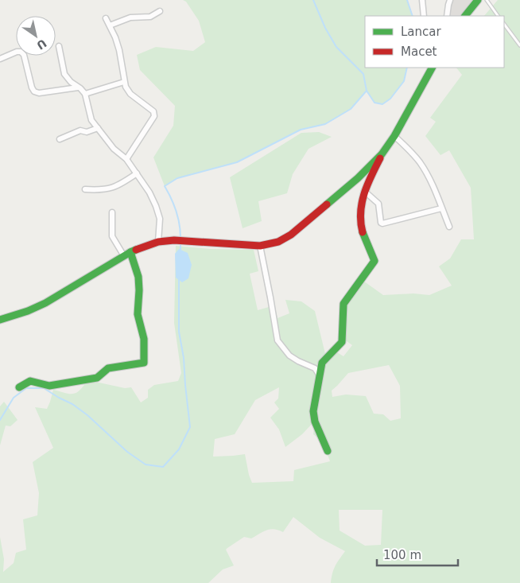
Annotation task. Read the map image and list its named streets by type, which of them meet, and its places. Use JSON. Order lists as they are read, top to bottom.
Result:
{
  "legend": ["Lancar", "Macet"],
  "scale_bar": "100 m",
  "north": "bottom right"
}
